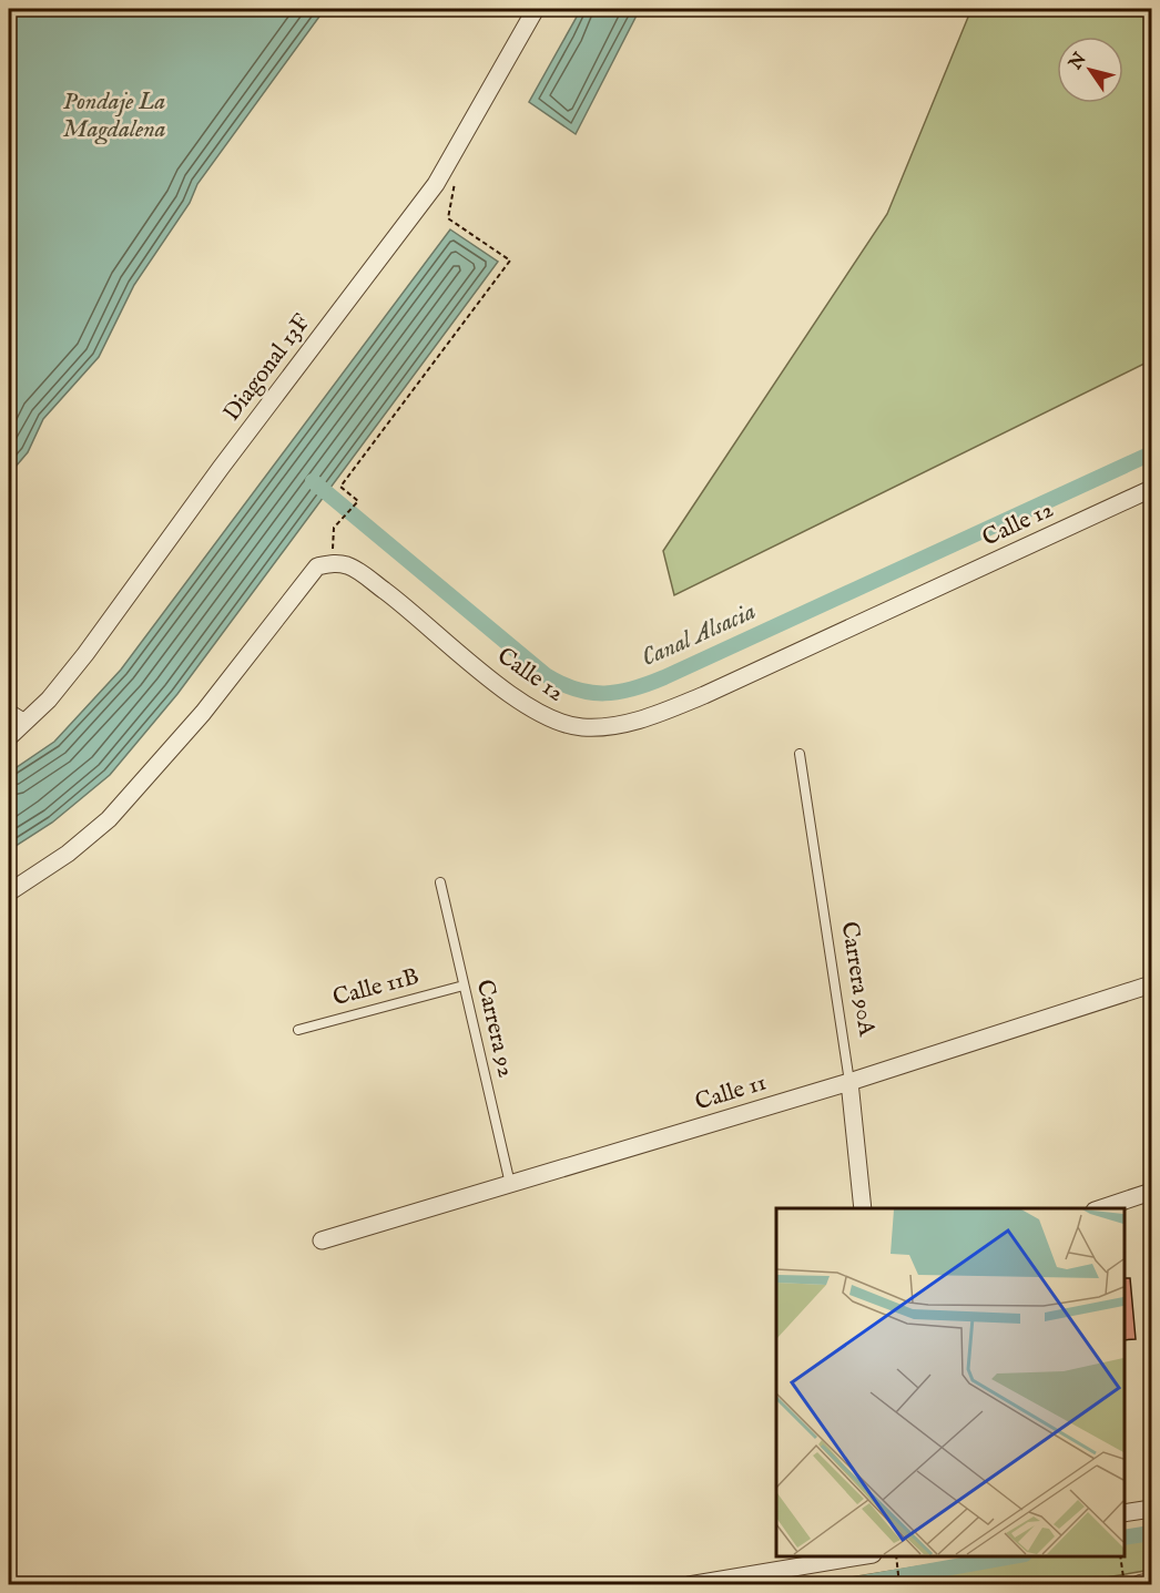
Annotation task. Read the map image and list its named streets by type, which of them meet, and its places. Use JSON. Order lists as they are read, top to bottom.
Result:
{
  "streets": {
    "street": [
      "Diagonal 13F",
      "Calle 12",
      "Carrera 90A",
      "Calle 11"
    ],
    "lane": ["Calle 11B", "Carrera 92"]
  },
  "crossings": [
    ["Carrera 90A", "Calle 11"],
    ["Calle 11B", "Carrera 92"],
    ["Carrera 92", "Calle 11"]
  ],
  "water": ["Pondaje La Magdalena", "Canal Alsacia"],
  "north": "top left"
}
